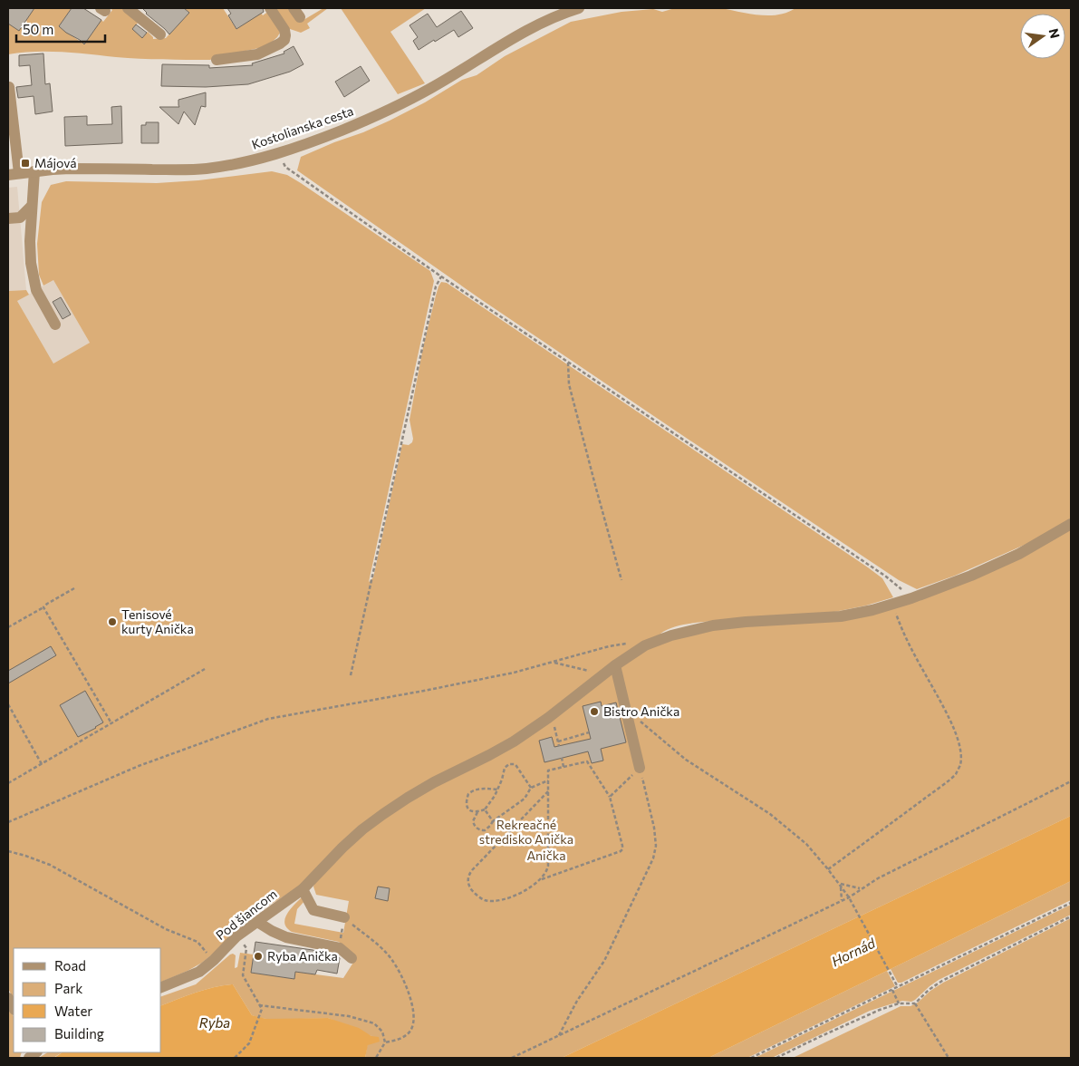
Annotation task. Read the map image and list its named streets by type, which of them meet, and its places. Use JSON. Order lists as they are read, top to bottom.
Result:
{
  "streets": {
    "street": ["Kostolianska cesta", "Pod šiancom"]
  },
  "water": ["Hornád", "Ryba"],
  "parks": ["Rekreačné stredisko Anička", "Anička"],
  "places": {
    "transit": ["Májová"],
    "other": ["Tenisové kurty Anička", "Bistro Anička", "Ryba Anička"]
  },
  "legend": [
    "Road",
    "Park",
    "Water",
    "Building"
  ],
  "scale_bar": "50 m",
  "north": "right"
}
